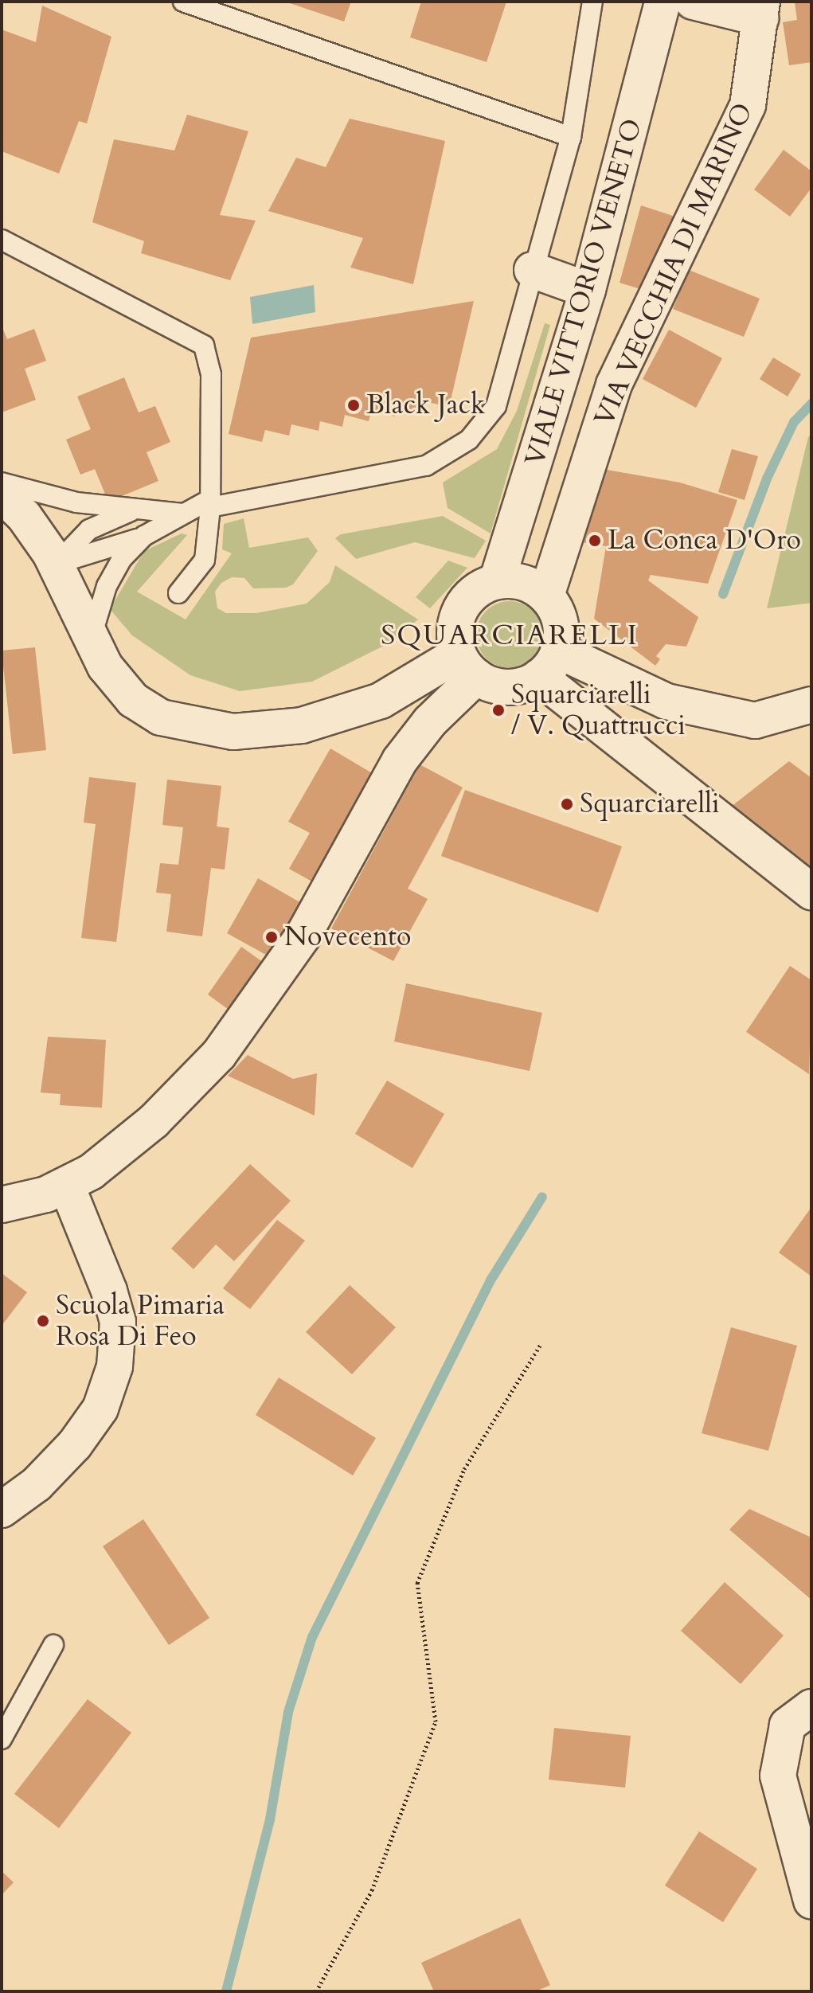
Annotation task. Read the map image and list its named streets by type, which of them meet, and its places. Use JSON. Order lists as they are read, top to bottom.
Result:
{
  "streets": {
    "main road": ["VIA VECCHIA DI MARINO", "VIALE VITTORIO VENETO"]
  },
  "crossings": [
    ["VIA VECCHIA DI MARINO", "VIALE VITTORIO VENETO"]
  ],
  "districts": ["SQUARCIARELLI"],
  "places": [
    "Black Jack",
    "La Conca D'Oro",
    "Squarciarelli / V. Quattrucci",
    "Squarciarelli",
    "Novecento",
    "Scuola Pimaria Rosa Di Feo"
  ]
}
